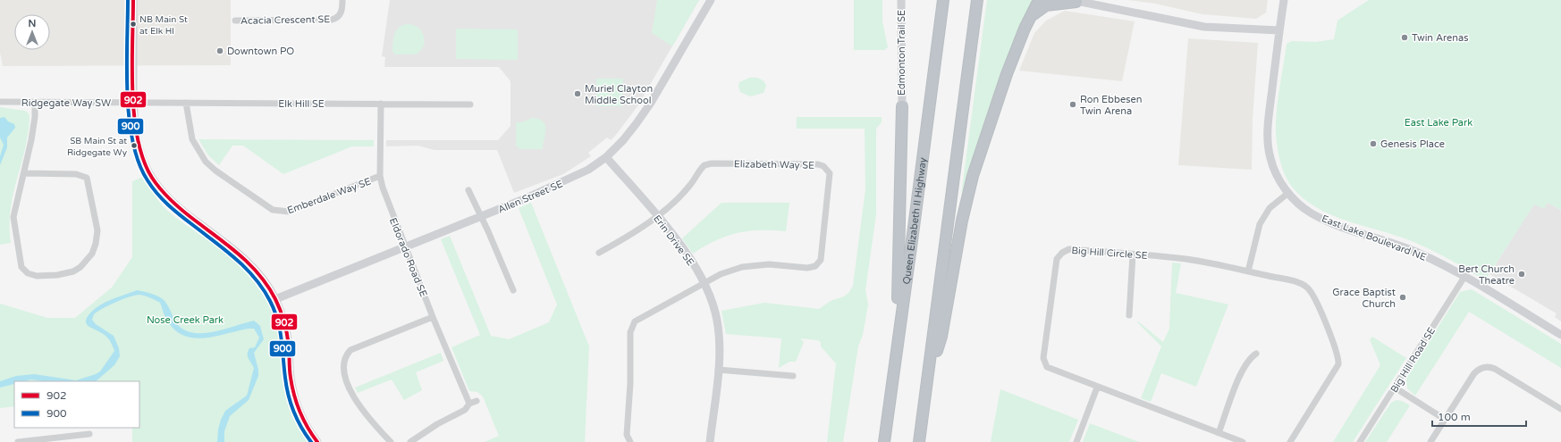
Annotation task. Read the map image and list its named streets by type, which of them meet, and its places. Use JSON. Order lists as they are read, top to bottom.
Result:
{
  "streets": {
    "highway": ["Queen Elizabeth II Highway"],
    "street": [
      "Acacia Crescent SE",
      "Edmonton Trail SE",
      "Ridgegate Way SW",
      "Elk Hill SE",
      "Elizabeth Way SE",
      "Emberdale Way SE",
      "Allen Street SE",
      "East Lake Boulevard NE",
      "Erin Drive SE",
      "Big Hill Circle SE",
      "Eldorado Road SE",
      "Big Hill Road SE"
    ]
  },
  "crossings": [
    ["Ridgegate Way SW", "Elk Hill SE"],
    ["Elk Hill SE", "Emberdale Way SE"],
    ["Elk Hill SE", "Eldorado Road SE"],
    ["Elizabeth Way SE", "Erin Drive SE"],
    ["Emberdale Way SE", "Eldorado Road SE"],
    ["Allen Street SE", "Erin Drive SE"],
    ["Allen Street SE", "Eldorado Road SE"],
    ["East Lake Boulevard NE", "Big Hill Road SE"]
  ],
  "parks": ["East Lake Park", "Nose Creek Park"],
  "places": [
    "NB Main St at Elk Hl",
    "Twin Arenas",
    "Downtown PO",
    "Muriel Clayton Middle School",
    "Ron Ebbesen Twin Arena",
    "Genesis Place",
    "SB Main St at Ridgegate Wy",
    "Bert Church Theatre",
    "Grace Baptist Church"
  ],
  "lines": ["transit line 902", "transit line 900"],
  "legend": ["902", "900"],
  "scale_bar": "100 m",
  "north": "top"
}
